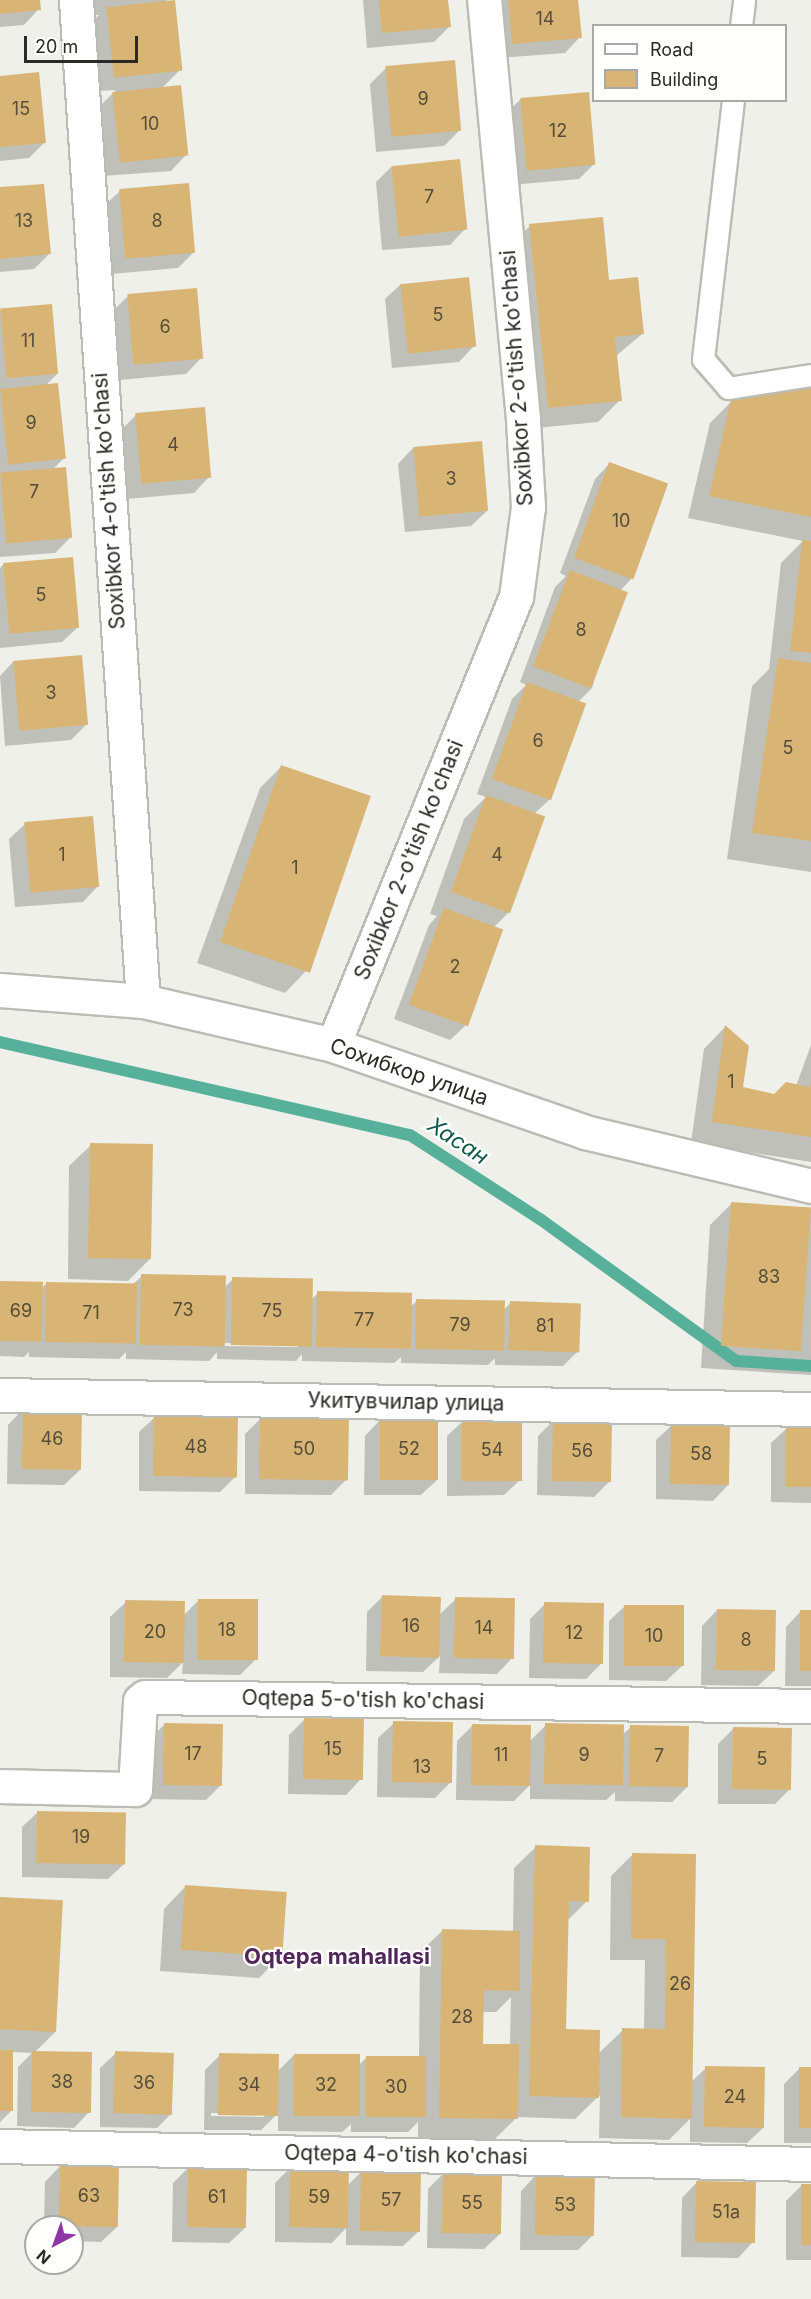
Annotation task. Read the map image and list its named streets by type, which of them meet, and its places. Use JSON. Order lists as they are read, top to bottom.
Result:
{
  "streets": {
    "street": [
      "Soxibkor 2-o'tish ko'chasi",
      "Soxibkor 4-o'tish ko'chasi",
      "Сохибкор улица",
      "Укитувчилар улица",
      "Oqtepa 5-o'tish ko'chasi",
      "Oqtepa 4-o'tish ko'chasi"
    ]
  },
  "crossings": [
    ["Soxibkor 2-o'tish ko'chasi", "Сохибкор улица"],
    ["Soxibkor 4-o'tish ko'chasi", "Сохибкор улица"]
  ],
  "districts": ["Oqtepa mahallasi"],
  "water": ["Хасан"],
  "house_numbers": [
    "14",
    "9",
    "15",
    "10",
    "12",
    "7",
    "13",
    "8",
    "5",
    "6",
    "11",
    "9",
    "4",
    "3",
    "7",
    "10",
    "5",
    "8",
    "3",
    "6",
    "5",
    "1",
    "4",
    "1",
    "2",
    "1",
    "83",
    "73",
    "69",
    "75",
    "71",
    "77",
    "79",
    "81",
    "46",
    "48",
    "50",
    "52",
    "54",
    "56",
    "58",
    "16",
    "14",
    "18",
    "20",
    "12",
    "10",
    "8",
    "15",
    "17",
    "11",
    "9",
    "7",
    "5",
    "13",
    "19",
    "26",
    "28",
    "38",
    "36",
    "34",
    "32",
    "30",
    "24",
    "63",
    "61",
    "59",
    "57",
    "55",
    "53",
    "51a"
  ],
  "legend": ["Road", "Building"],
  "scale_bar": "20 m",
  "north": "bottom left"
}
